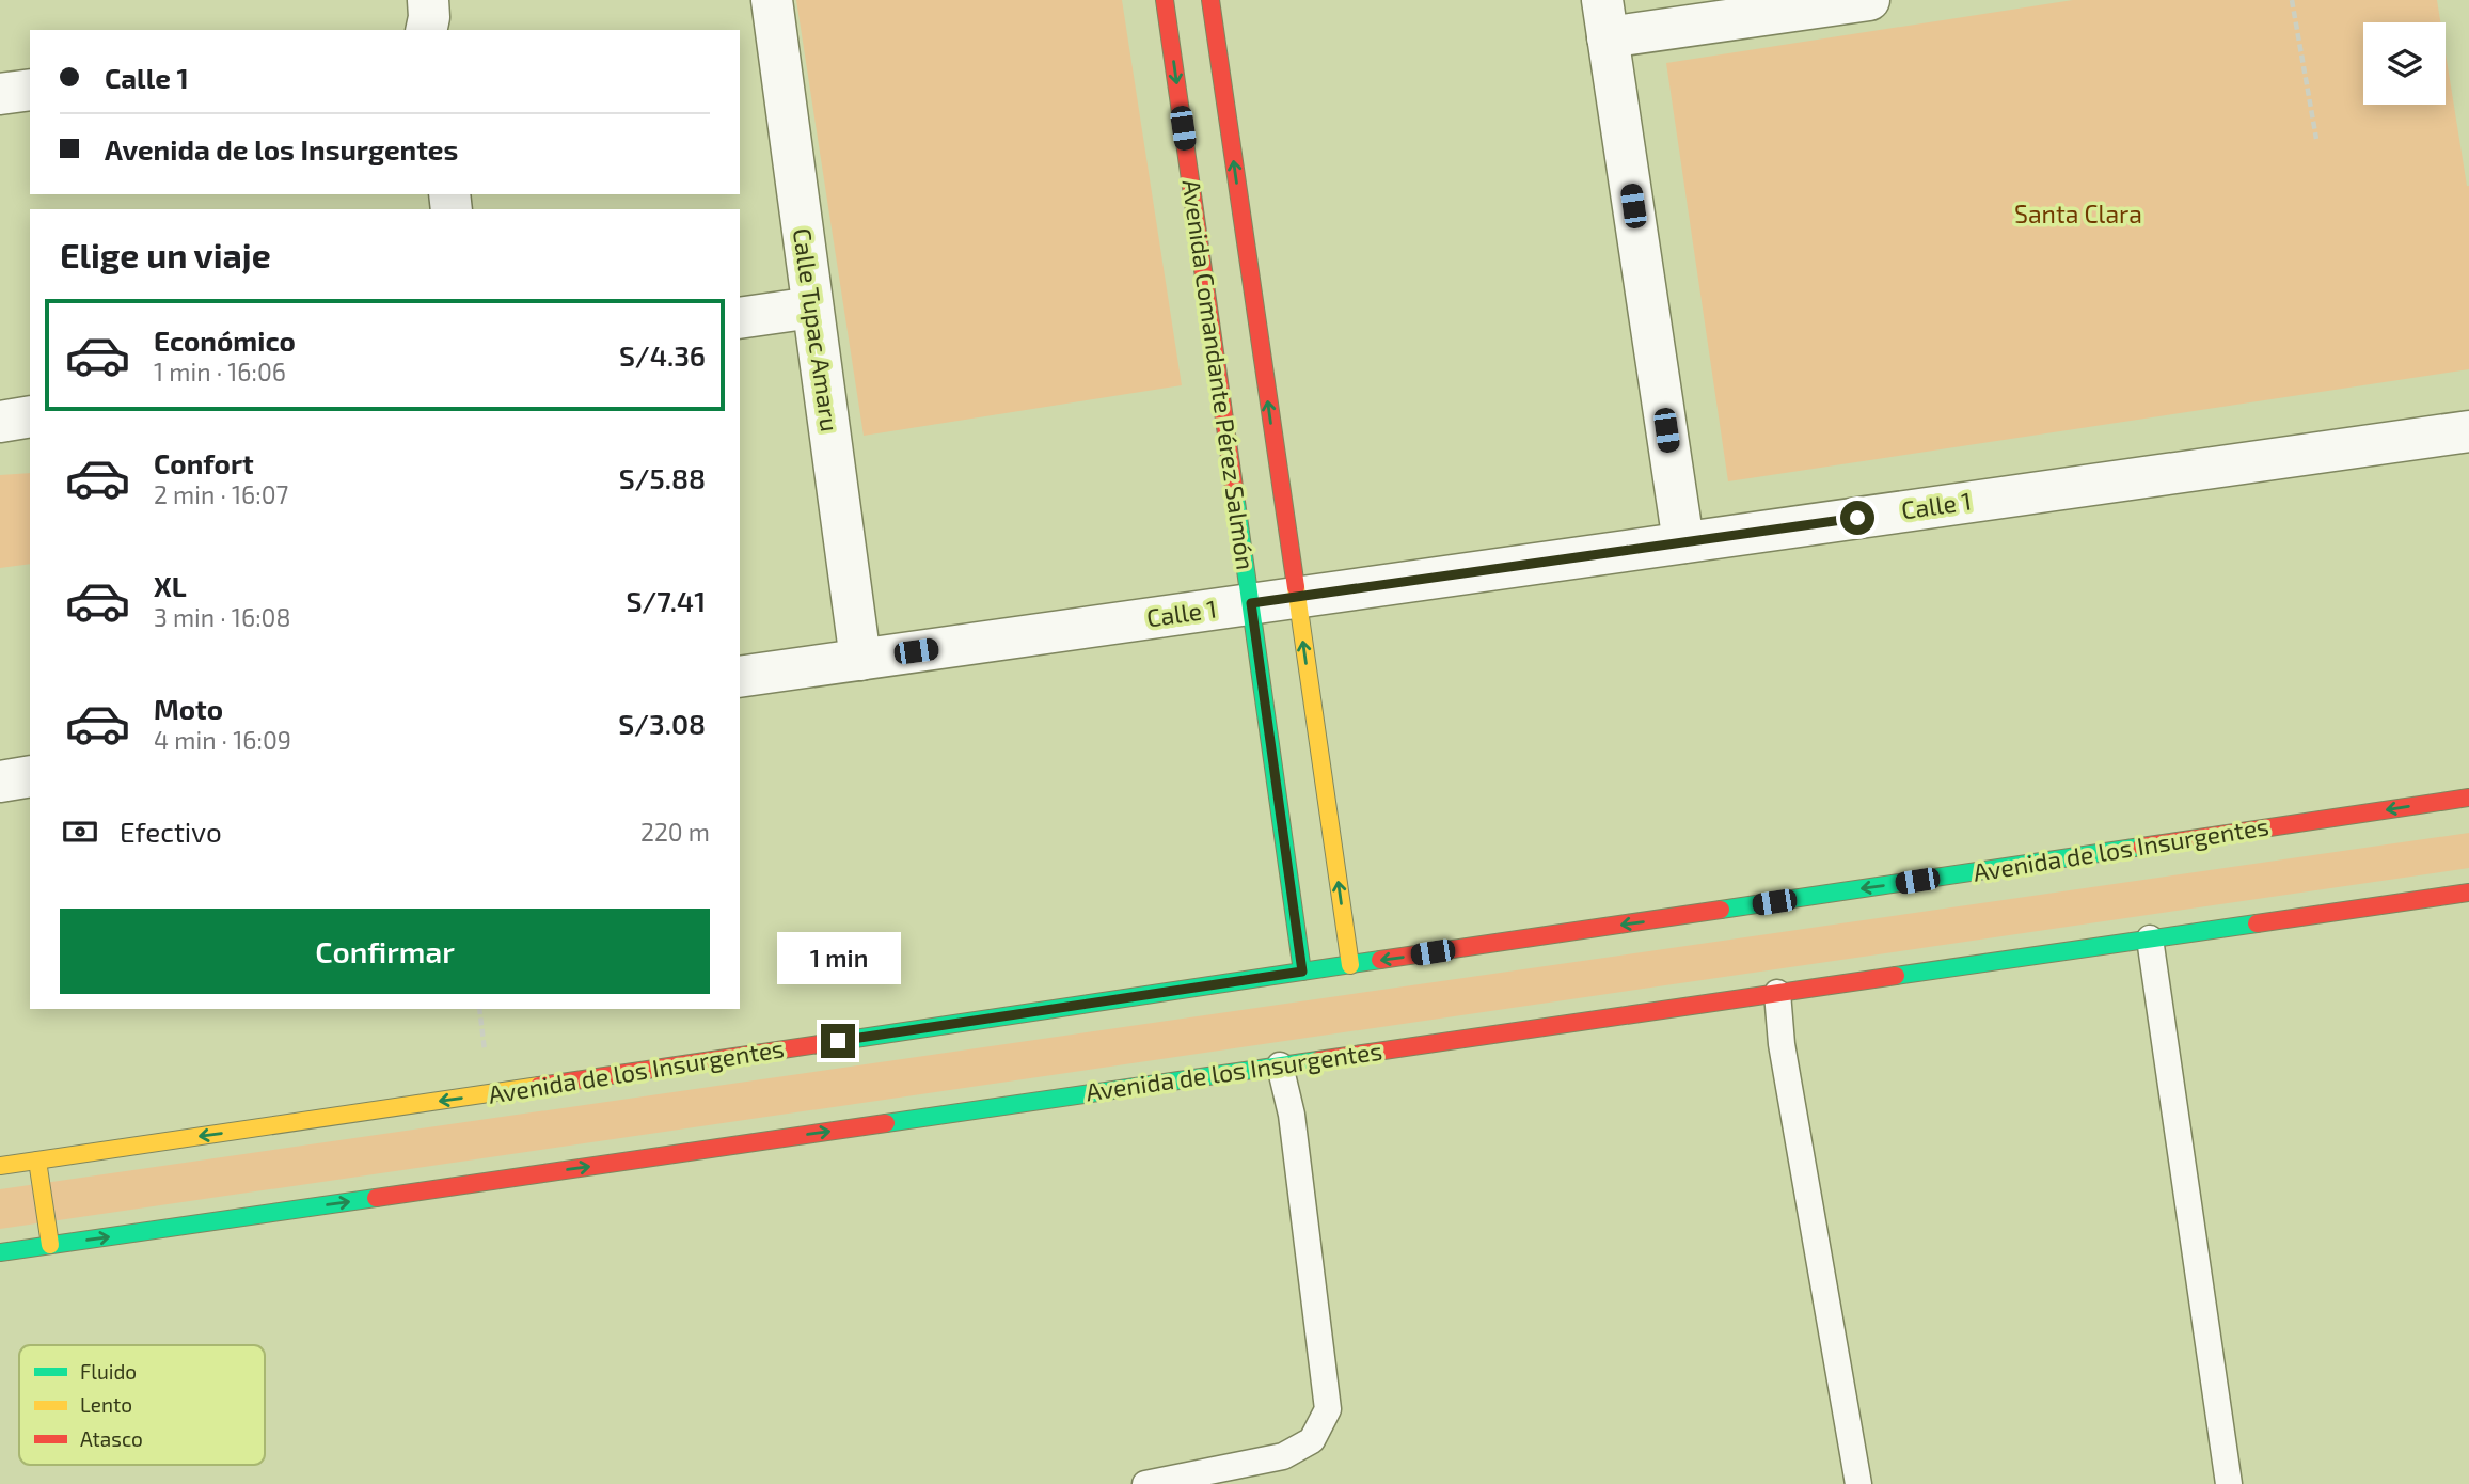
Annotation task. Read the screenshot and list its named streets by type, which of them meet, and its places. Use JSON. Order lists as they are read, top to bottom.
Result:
{
  "streets": {
    "main road": ["Avenida Comandante Pérez Salmón", "Avenida de los Insurgentes"],
    "street": ["Calle Tupac Amaru", "Calle 1"]
  },
  "crossings": [
    ["Calle Tupac Amaru", "Calle 1"],
    ["Avenida Comandante Pérez Salmón", "Calle 1"],
    ["Avenida Comandante Pérez Salmón", "Avenida de los Insurgentes"]
  ],
  "parks": ["Santa Clara"],
  "legend": ["Fluido", "Lento", "Atasco"],
  "page": {
    "banner": ["Calle 1", "Avenida de los Insurgentes"],
    "heading": "Elige un viaje",
    "list": [
      {
        "name": "Económico",
        "note": "1 min · 16:06",
        "value": "S/4.36"
      },
      {
        "name": "Confort",
        "note": "2 min · 16:07",
        "value": "S/5.88"
      },
      {
        "name": "XL",
        "note": "3 min · 16:08",
        "value": "S/7.41"
      },
      {
        "name": "Moto",
        "note": "4 min · 16:09",
        "value": "S/3.08"
      }
    ],
    "pay": ["Efectivo", "220 m"],
    "buttons": "Confirmar",
    "bubble": "1 min"
  }
}
